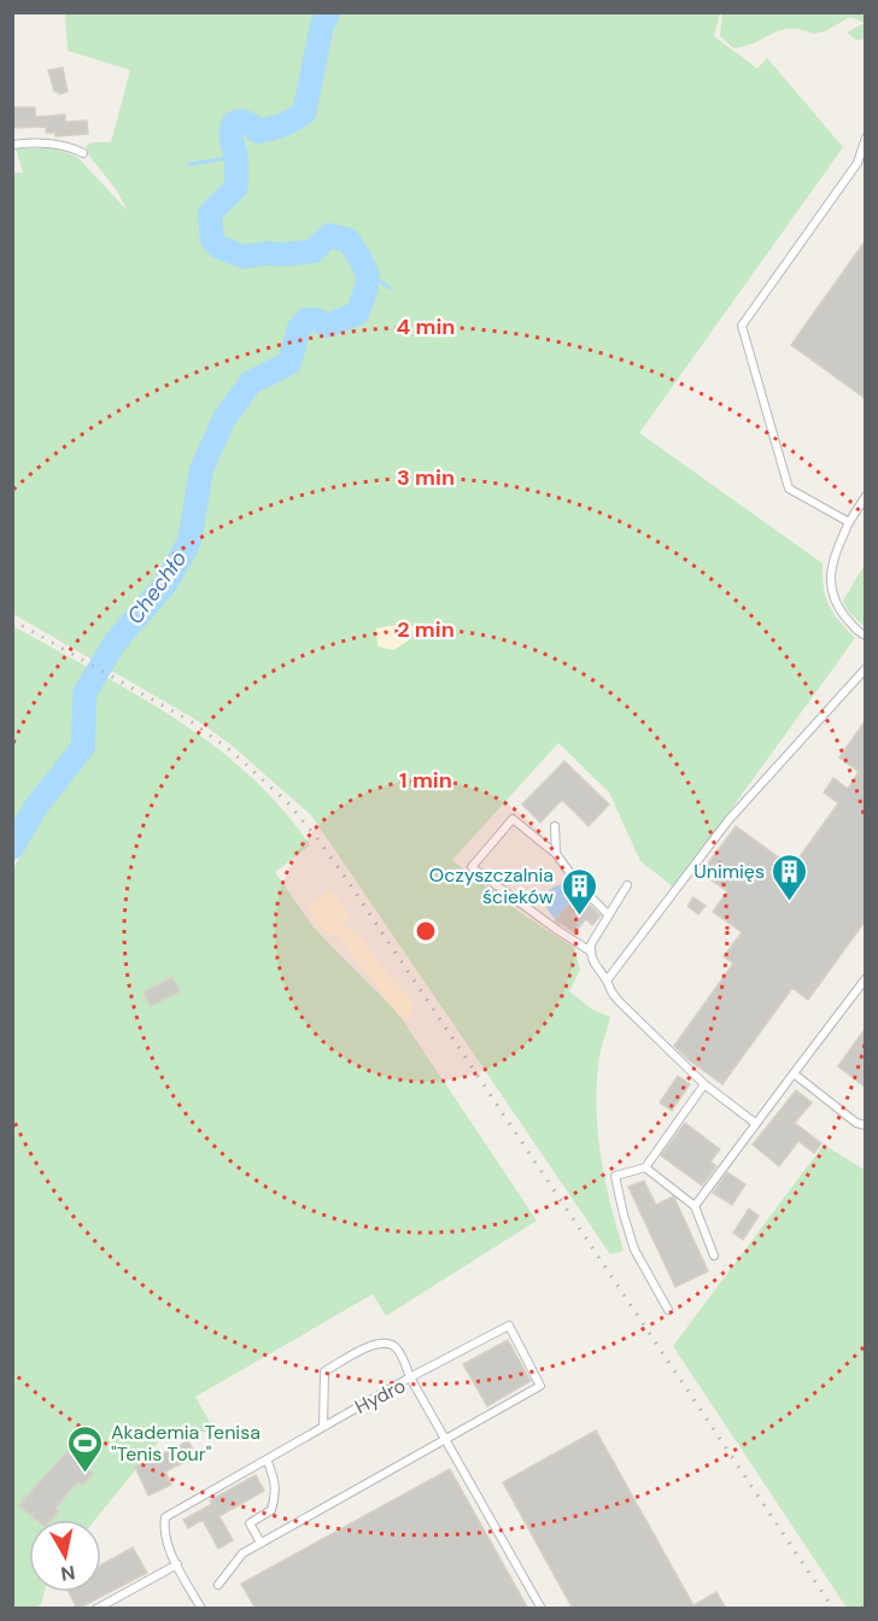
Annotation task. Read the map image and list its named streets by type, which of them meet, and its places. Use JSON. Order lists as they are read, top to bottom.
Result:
{
  "streets": {
    "lane": ["Hydro"]
  },
  "water": ["Chechło"],
  "places": {
    "building": ["Unimięs", "Oczyszczalnia ścieków"],
    "sports": ["Akademia Tenisa \"Tenis Tour\""]
  },
  "north": "bottom",
  "rings": [
    "4 min",
    "3 min",
    "2 min",
    "1 min"
  ]
}
